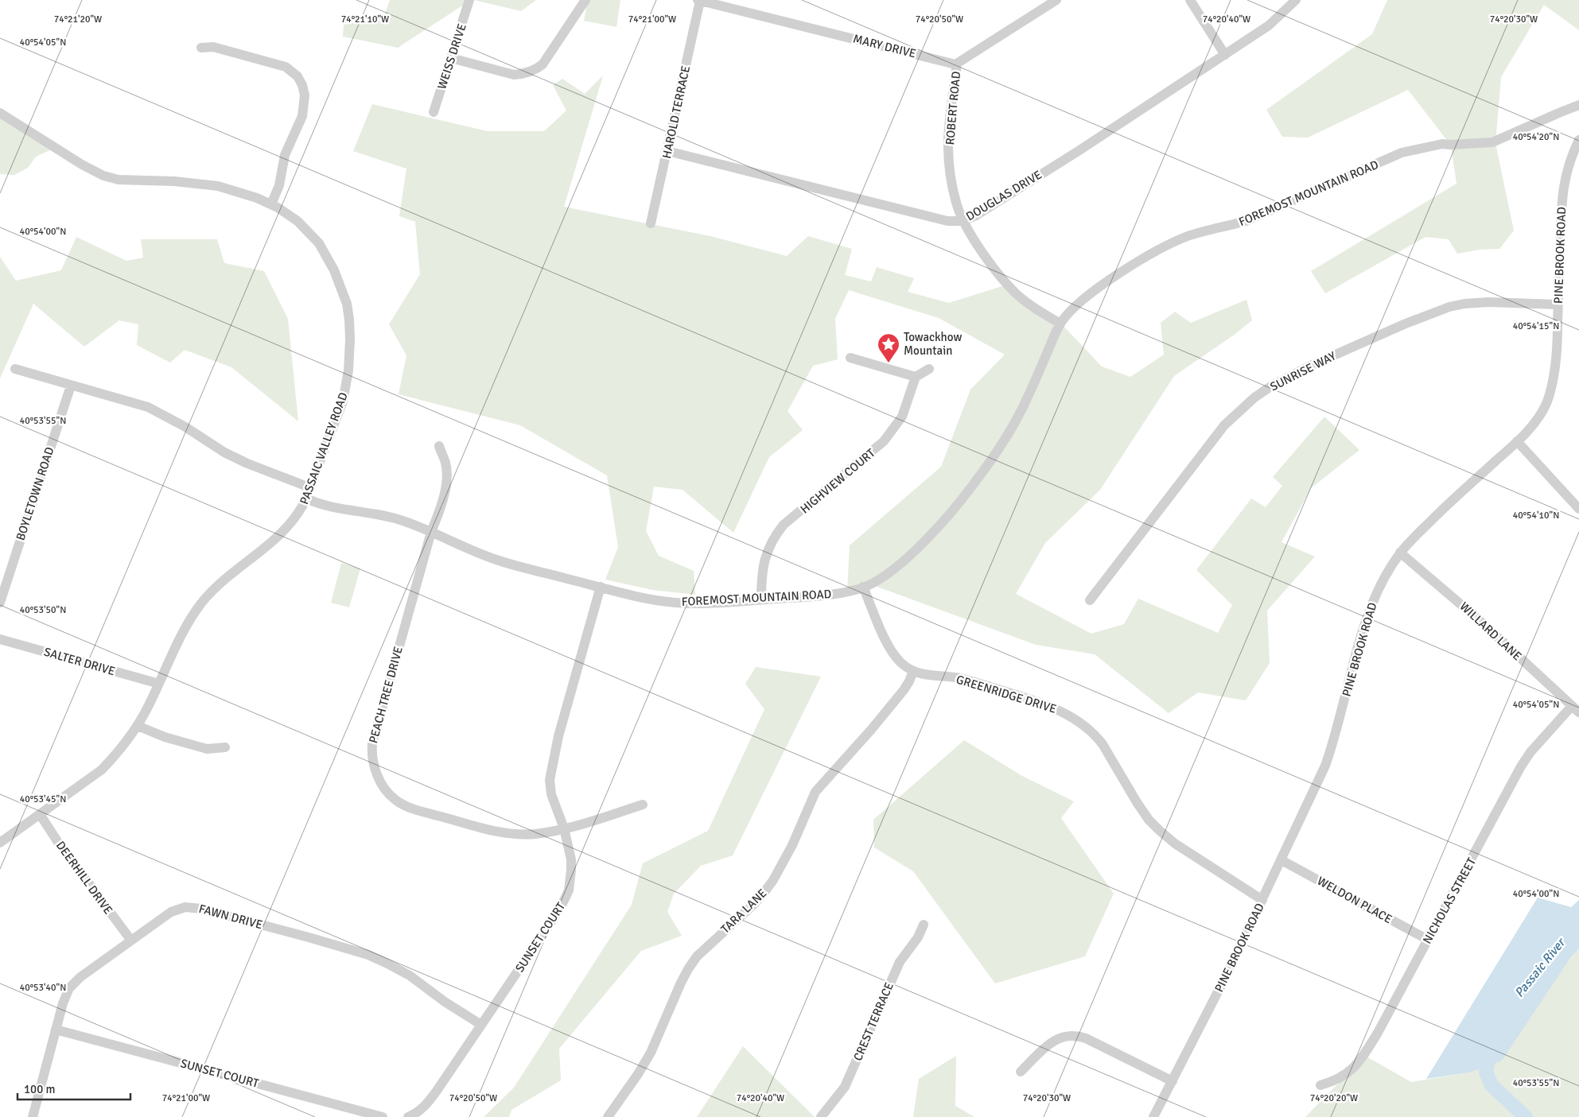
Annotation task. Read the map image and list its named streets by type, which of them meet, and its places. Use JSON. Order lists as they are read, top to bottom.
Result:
{
  "streets": {
    "street": [
      "MARY DRIVE",
      "WEISS DRIVE",
      "ROBERT ROAD",
      "HAROLD TERRACE",
      "FOREMOST MOUNTAIN ROAD",
      "DOUGLAS DRIVE",
      "PINE BROOK ROAD",
      "SUNRISE WAY",
      "PASSAIC VALLEY ROAD",
      "HIGHVIEW COURT",
      "BOYLETOWN ROAD",
      "WILLARD LANE",
      "SALTER DRIVE",
      "GREENRIDGE DRIVE",
      "PEACH TREE DRIVE",
      "DEERHILL DRIVE",
      "WELDON PLACE",
      "NICHOLAS STREET",
      "TARA LANE",
      "FAWN DRIVE",
      "SUNSET COURT",
      "CREST TERRACE"
    ]
  },
  "crossings": [
    ["MARY DRIVE", "ROBERT ROAD"],
    ["MARY DRIVE", "HAROLD TERRACE"],
    ["ROBERT ROAD", "FOREMOST MOUNTAIN ROAD"],
    ["ROBERT ROAD", "DOUGLAS DRIVE"],
    ["HAROLD TERRACE", "DOUGLAS DRIVE"],
    ["FOREMOST MOUNTAIN ROAD", "PASSAIC VALLEY ROAD"],
    ["FOREMOST MOUNTAIN ROAD", "HIGHVIEW COURT"],
    ["FOREMOST MOUNTAIN ROAD", "GREENRIDGE DRIVE"],
    ["FOREMOST MOUNTAIN ROAD", "PEACH TREE DRIVE"],
    ["FOREMOST MOUNTAIN ROAD", "SUNSET COURT"],
    ["PINE BROOK ROAD", "SUNRISE WAY"],
    ["PINE BROOK ROAD", "WILLARD LANE"],
    ["PINE BROOK ROAD", "GREENRIDGE DRIVE"],
    ["PINE BROOK ROAD", "WELDON PLACE"],
    ["PASSAIC VALLEY ROAD", "SALTER DRIVE"],
    ["PASSAIC VALLEY ROAD", "DEERHILL DRIVE"],
    ["WILLARD LANE", "NICHOLAS STREET"],
    ["GREENRIDGE DRIVE", "TARA LANE"],
    ["PEACH TREE DRIVE", "SUNSET COURT"],
    ["DEERHILL DRIVE", "FAWN DRIVE"],
    ["WELDON PLACE", "NICHOLAS STREET"],
    ["FAWN DRIVE", "SUNSET COURT"]
  ],
  "water": ["Passaic River"],
  "places": {
    "place": ["Towackhow Mountain"]
  },
  "scale_bar": "100 m",
  "coordinates": [
    "74°21'20\"W",
    "74°21'10\"W",
    "74°21'00\"W",
    "74°20'50\"W",
    "74°20'40\"W",
    "74°20'30\"W",
    "40°54'05\"N",
    "40°54'20\"N",
    "40°54'00\"N",
    "40°54'15\"N",
    "40°53'55\"N",
    "40°54'10\"N",
    "40°53'50\"N",
    "40°53'45\"N",
    "40°53'40\"N",
    "74°20'20\"W"
  ]
}
